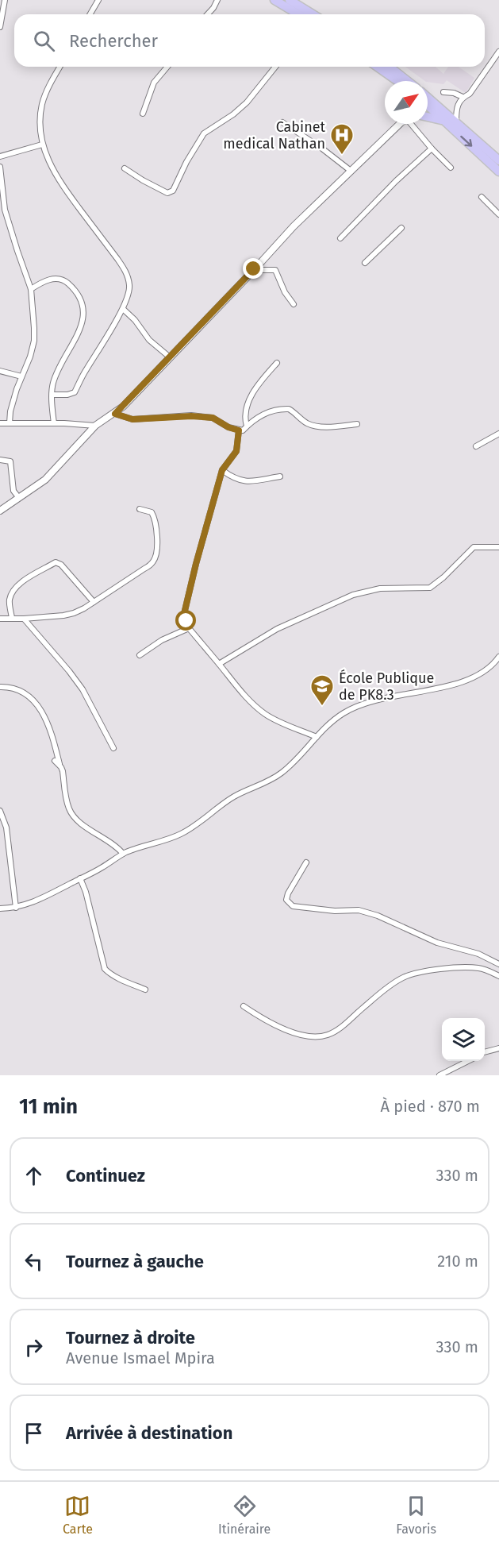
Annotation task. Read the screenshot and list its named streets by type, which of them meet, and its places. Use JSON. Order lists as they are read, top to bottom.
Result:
{
  "places": {
    "hospital": ["Cabinet medical Nathan"],
    "school or university": ["École Publique de PK8.3"]
  },
  "north": "top right",
  "page": {
    "search": "Rechercher",
    "heading": ["11 min", "À pied · 870 m"],
    "list": [
      ["Continuez", "330 m"],
      ["Tournez à gauche", "210 m"],
      ["Tournez à droite", "Avenue Ismael Mpira", "330 m"],
      "Arrivée à destination"
    ],
    "nav": ["Carte", "Itinéraire", "Favoris"]
  }
}
